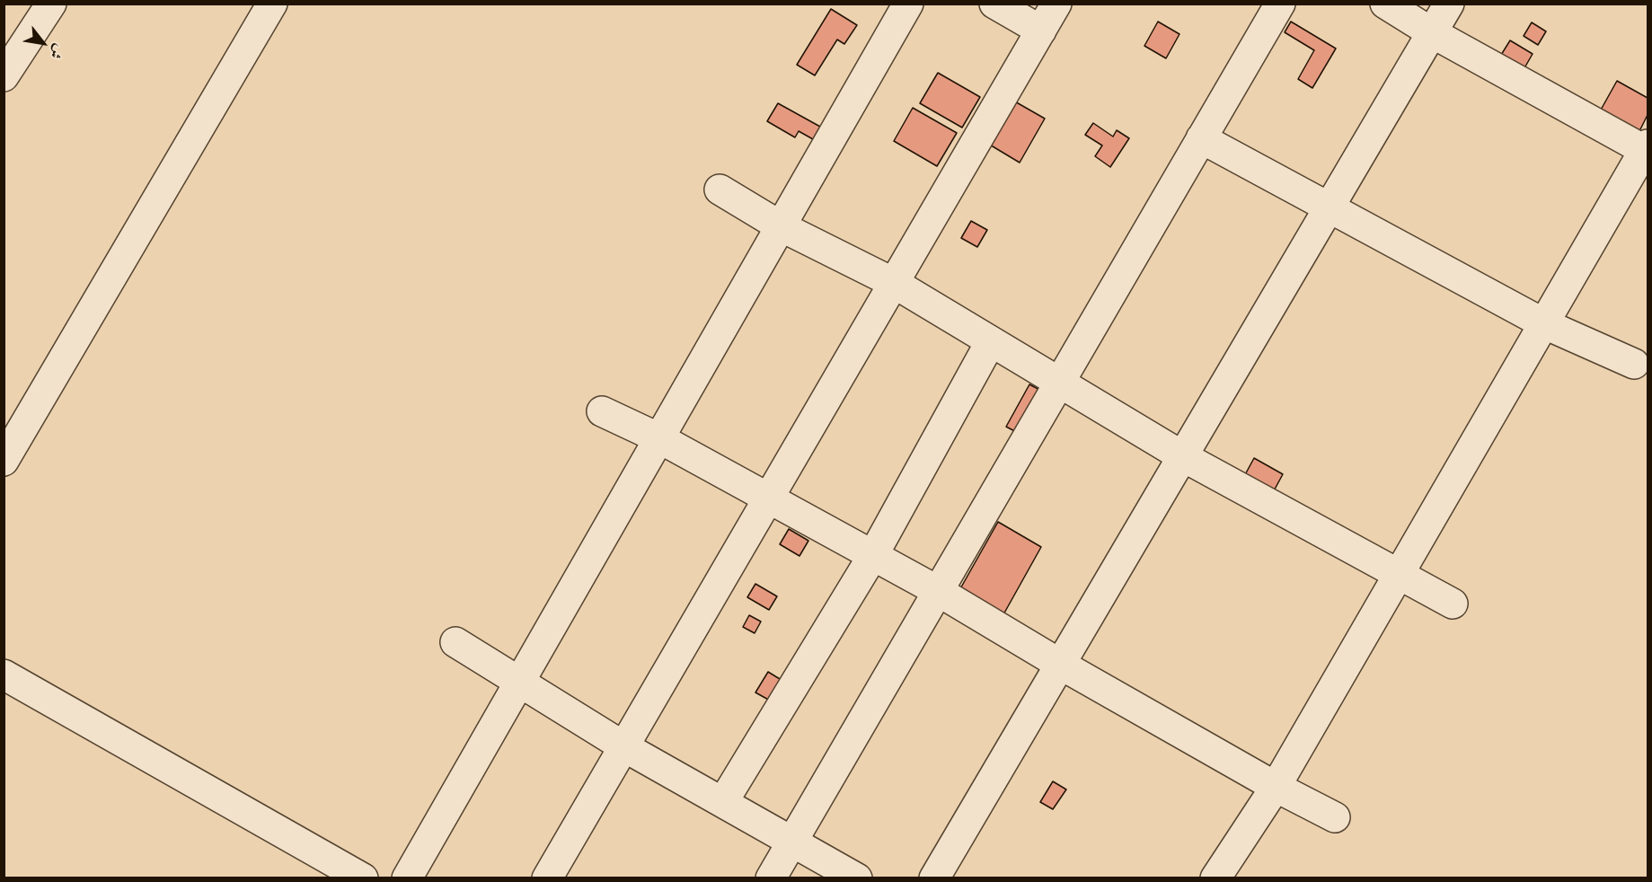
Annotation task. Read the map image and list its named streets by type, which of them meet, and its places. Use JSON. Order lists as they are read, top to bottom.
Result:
{
  "north": "bottom right"
}
